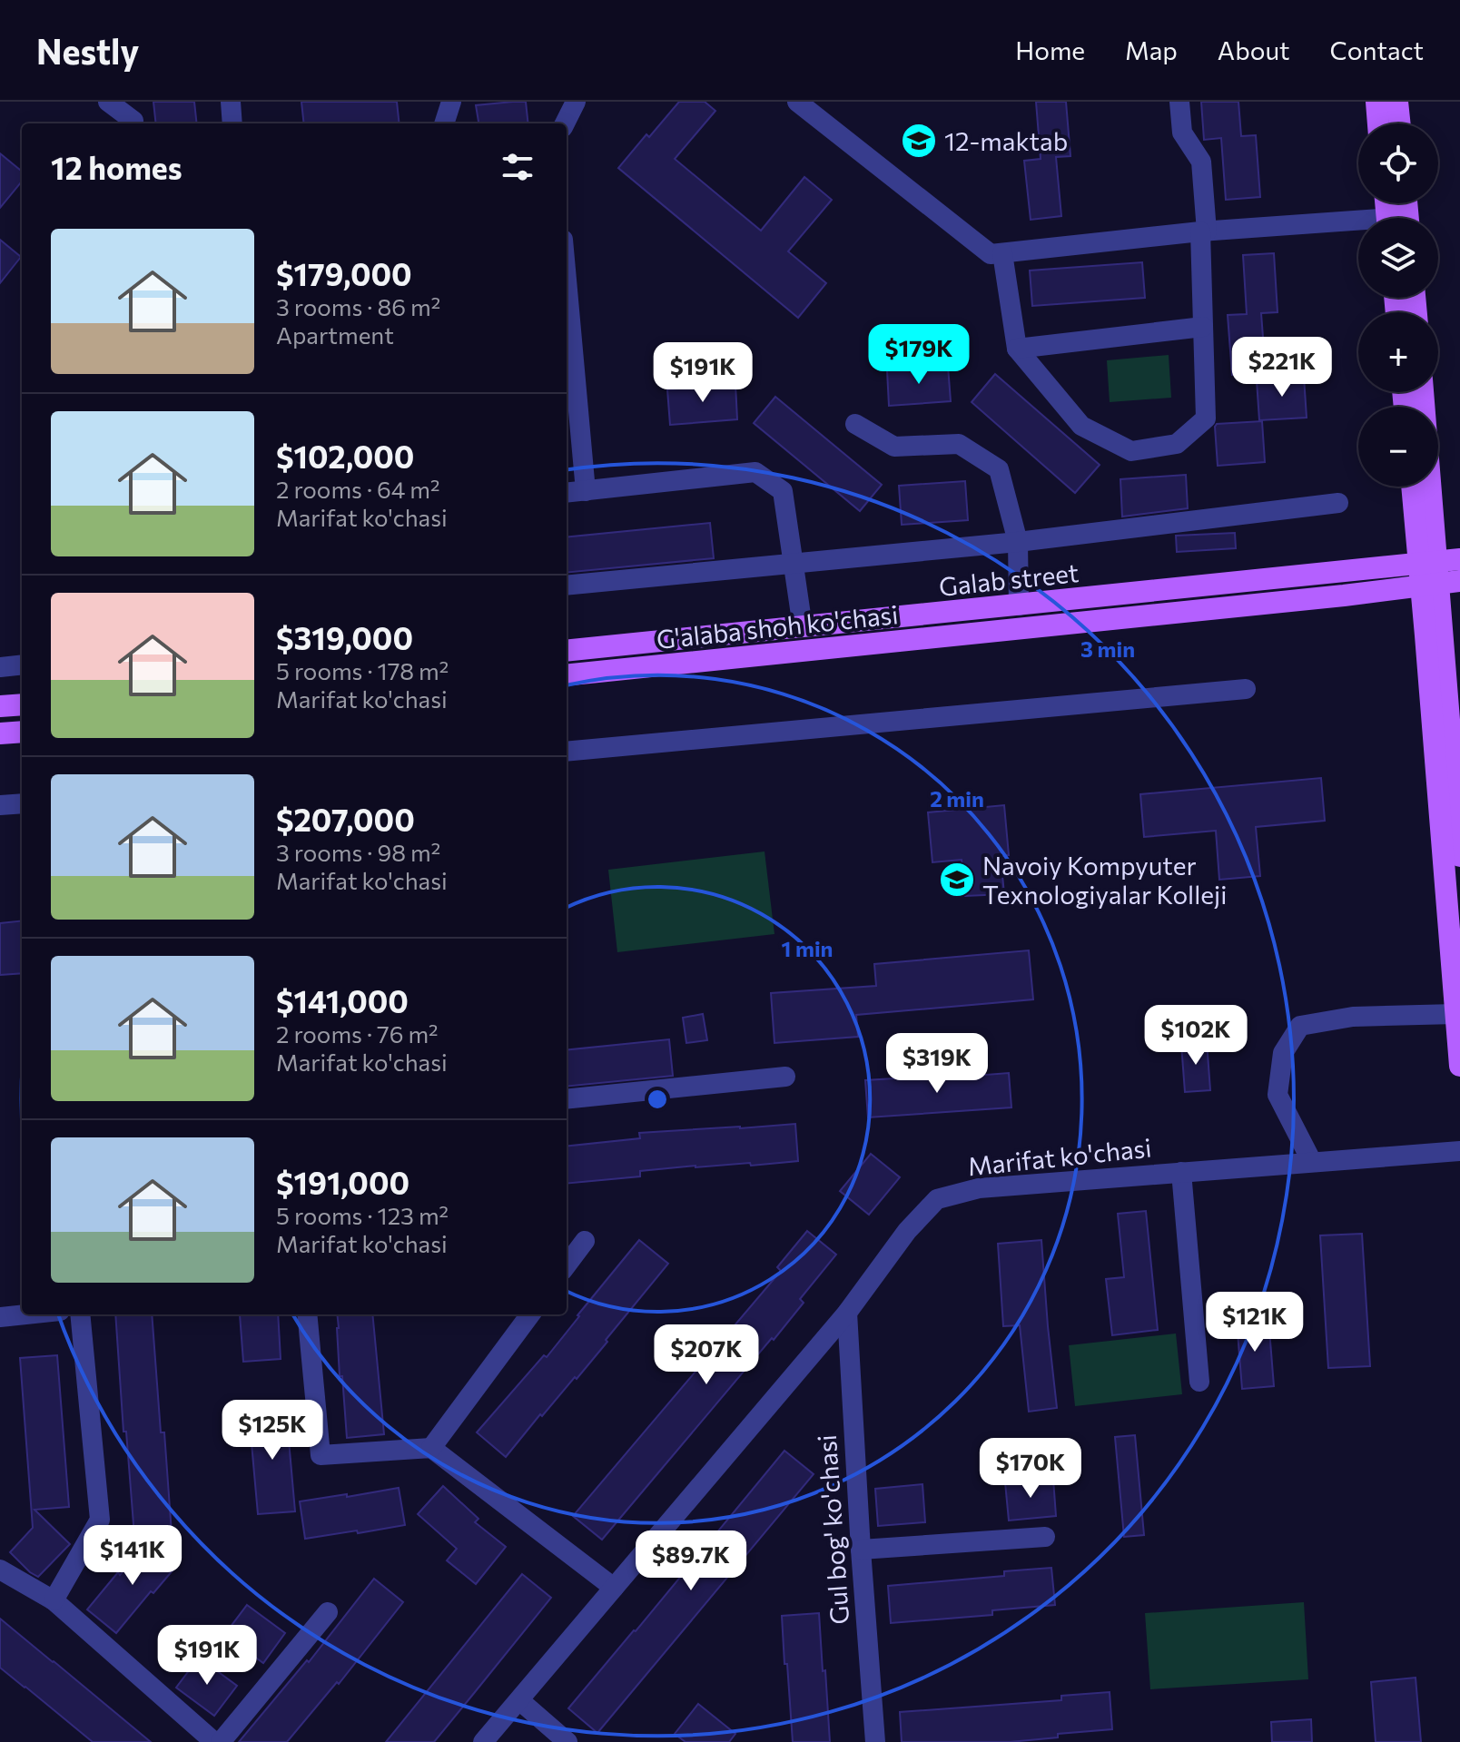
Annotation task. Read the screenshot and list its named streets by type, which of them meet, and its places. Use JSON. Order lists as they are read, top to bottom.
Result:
{
  "streets": {
    "main road": ["Galab street", "G'alaba shoh ko'chasi"],
    "street": ["Marifat ko'chasi", "Gul bog' ko'chasi"]
  },
  "crossings": [
    ["Galab street", "G'alaba shoh ko'chasi"],
    ["Marifat ko'chasi", "Gul bog' ko'chasi"]
  ],
  "places": {
    "school or university": ["12-maktab", "Navoiy Kompyuter Texnologiyalar Kolleji"]
  },
  "page": {
    "header": "Nestly",
    "nav": [
      "Home",
      "Map",
      "About",
      "Contact"
    ],
    "map_buttons": ["+", "−"],
    "heading": "12 homes",
    "list": [
      {
        "name": "$179,000",
        "note": "3 rooms · 86 m² · Apartment"
      },
      {
        "name": "$102,000",
        "note": "2 rooms · 64 m² · Marifat ko'chasi"
      },
      {
        "name": "$319,000",
        "note": "5 rooms · 178 m² · Marifat ko'chasi"
      },
      {
        "name": "$207,000",
        "note": "3 rooms · 98 m² · Marifat ko'chasi"
      },
      {
        "name": "$141,000",
        "note": "2 rooms · 76 m² · Marifat ko'chasi"
      },
      {
        "name": "$191,000",
        "note": "5 rooms · 123 m² · Marifat ko'chasi"
      }
    ],
    "price": [
      "$179K",
      "$221K",
      "$191K",
      "$102K",
      "$319K",
      "$121K",
      "$207K",
      "$125K",
      "$170K",
      "$141K",
      "$89.7K",
      "$191K"
    ]
  },
  "rings": ["3 min", "2 min", "1 min"]
}
